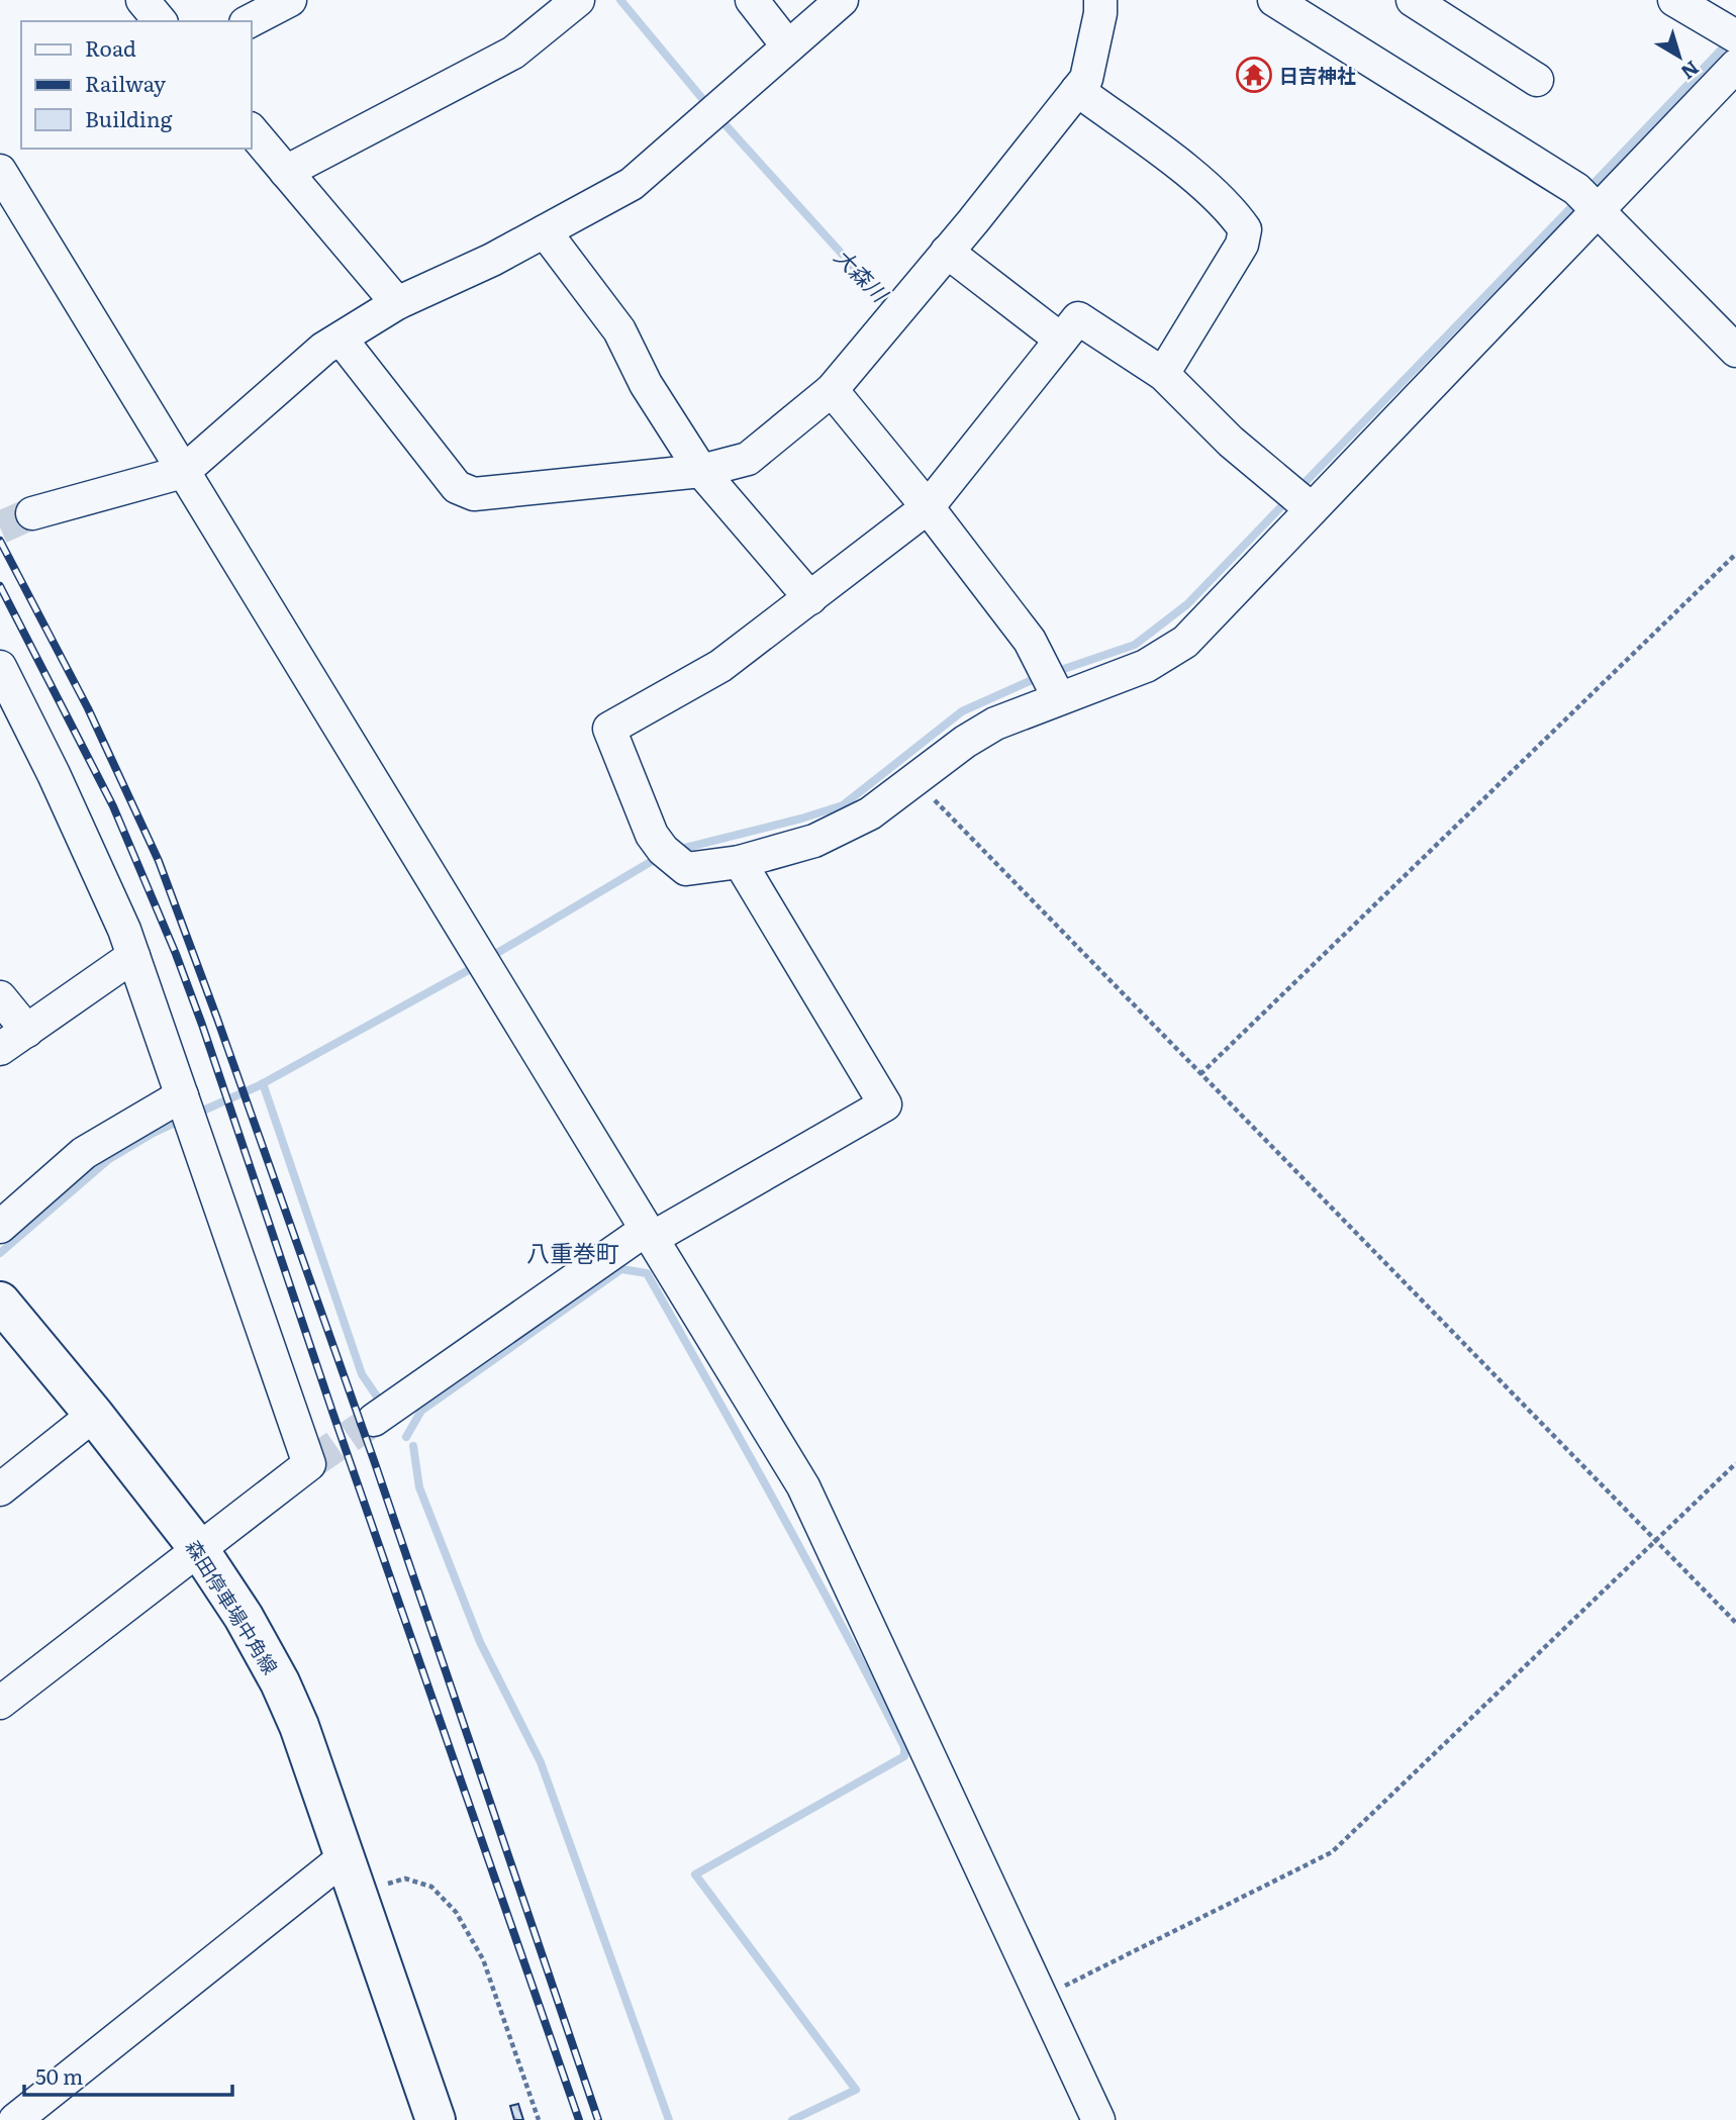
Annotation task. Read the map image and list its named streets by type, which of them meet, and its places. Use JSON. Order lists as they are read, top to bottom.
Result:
{
  "streets": {
    "main road": ["森田停車場中角線"]
  },
  "districts": ["八重巻町"],
  "water": ["大森川"],
  "places": {
    "temple": ["日吉神社"]
  },
  "legend": ["Road", "Railway", "Building"],
  "scale_bar": "50 m",
  "north": "bottom right"
}
